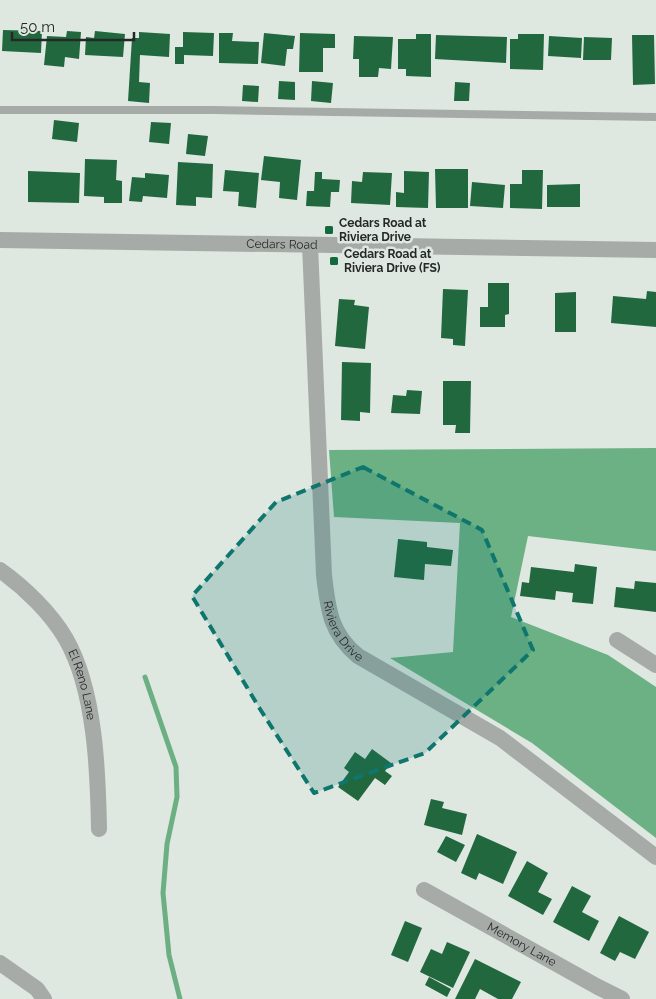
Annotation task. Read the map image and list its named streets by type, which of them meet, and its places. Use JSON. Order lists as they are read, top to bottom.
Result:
{
  "streets": {
    "street": [
      "Cedars Road",
      "Riviera Drive",
      "El Reno Lane",
      "Memory Lane"
    ]
  },
  "crossings": [
    ["Cedars Road", "Riviera Drive"]
  ],
  "places": {
    "transit": ["Cedars Road at Riviera Drive", "Cedars Road at Riviera Drive (FS)"]
  },
  "scale_bar": "50 m"
}
